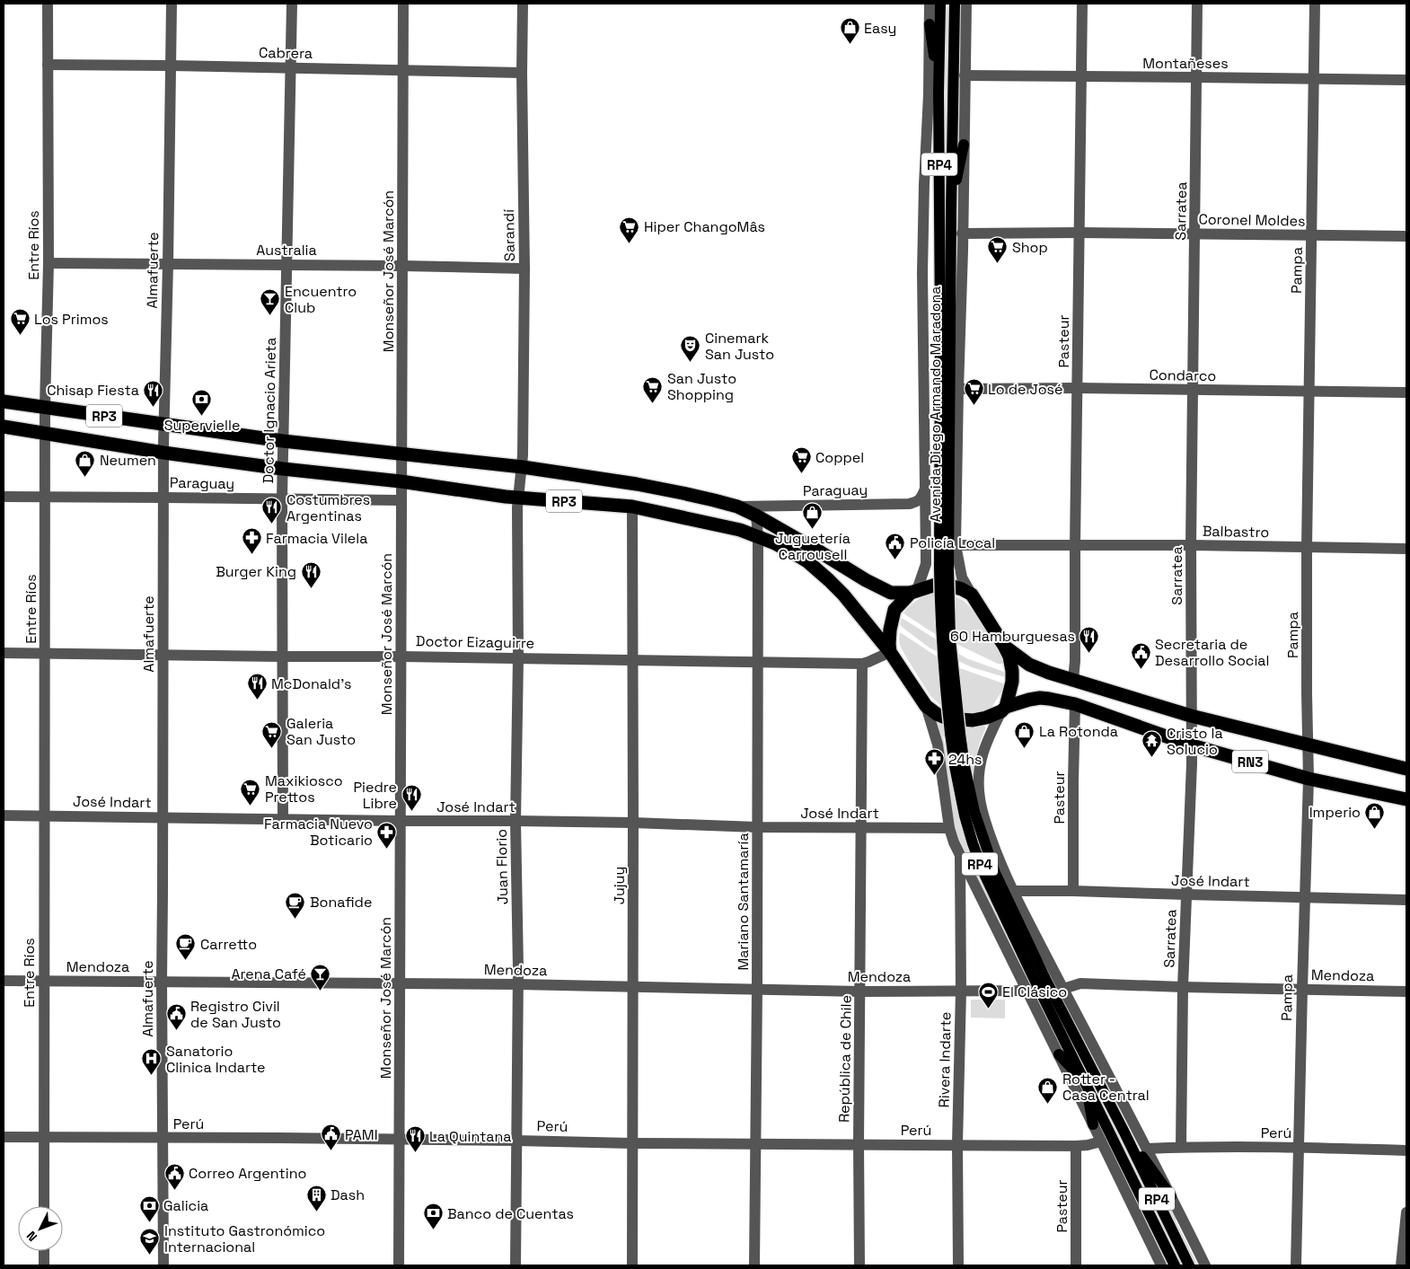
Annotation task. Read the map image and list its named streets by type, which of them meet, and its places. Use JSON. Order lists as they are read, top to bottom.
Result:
{
  "streets": {
    "highway": ["RP3", "RN3"],
    "main road": ["RP4", "Avenida Diego Armando Maradona"],
    "street": [
      "Cabrera",
      "Montañeses",
      "Sarratea",
      "Coronel Moldes",
      "Sarandí",
      "Entre Ríos",
      "Australia",
      "Almafuerte",
      "Pampa",
      "Monseñor José Marcón",
      "Pasteur",
      "Condarco",
      "Doctor Ignacio Arieta",
      "Paraguay",
      "Balbastro",
      "Doctor Eizaguirre",
      "José Indart",
      "Juan Florio",
      "Jujuy",
      "Mariano Santamaría",
      "Mendoza",
      "República de Chile",
      "Rivera Indarte",
      "Perú"
    ]
  },
  "crossings": [
    ["Cabrera", "Sarandí"],
    ["Cabrera", "Entre Ríos"],
    ["Cabrera", "Almafuerte"],
    ["Cabrera", "Monseñor José Marcón"],
    ["Cabrera", "Doctor Ignacio Arieta"],
    ["Montañeses", "Sarratea"],
    ["Montañeses", "Pampa"],
    ["Montañeses", "Pasteur"],
    ["Montañeses", "Avenida Diego Armando Maradona"],
    ["Sarratea", "Coronel Moldes"],
    ["Sarratea", "Condarco"],
    ["Sarratea", "Balbastro"],
    ["Sarratea", "RN3"],
    ["Sarratea", "José Indart"],
    ["Sarratea", "Mendoza"],
    ["Sarratea", "Perú"],
    ["Coronel Moldes", "Pampa"],
    ["Coronel Moldes", "Pasteur"],
    ["Coronel Moldes", "Avenida Diego Armando Maradona"],
    ["Sarandí", "Australia"],
    ["Sarandí", "RP3"],
    ["Sarandí", "Juan Florio"],
    ["Entre Ríos", "Australia"],
    ["Entre Ríos", "RP3"],
    ["Entre Ríos", "Paraguay"],
    ["Entre Ríos", "Doctor Eizaguirre"],
    ["Entre Ríos", "José Indart"],
    ["Entre Ríos", "Mendoza"],
    ["Entre Ríos", "Perú"],
    ["Australia", "Almafuerte"],
    ["Australia", "Monseñor José Marcón"],
    ["Australia", "Doctor Ignacio Arieta"],
    ["Almafuerte", "RP3"],
    ["Almafuerte", "Paraguay"],
    ["Almafuerte", "Doctor Eizaguirre"],
    ["Almafuerte", "José Indart"],
    ["Almafuerte", "Mendoza"],
    ["Almafuerte", "Perú"],
    ["Pampa", "Condarco"],
    ["Pampa", "Balbastro"],
    ["Pampa", "RN3"],
    ["Pampa", "José Indart"],
    ["Pampa", "Mendoza"],
    ["Pampa", "Perú"],
    ["Monseñor José Marcón", "RP3"],
    ["Monseñor José Marcón", "Paraguay"],
    ["Monseñor José Marcón", "Doctor Eizaguirre"],
    ["Monseñor José Marcón", "José Indart"],
    ["Monseñor José Marcón", "Mendoza"],
    ["Monseñor José Marcón", "Perú"],
    ["Pasteur", "Condarco"],
    ["Pasteur", "Balbastro"],
    ["Pasteur", "RN3"],
    ["Pasteur", "José Indart"],
    ["Pasteur", "Perú"],
    ["Condarco", "Avenida Diego Armando Maradona"],
    ["Avenida Diego Armando Maradona", "RP3"],
    ["Avenida Diego Armando Maradona", "Paraguay"],
    ["Avenida Diego Armando Maradona", "Balbastro"],
    ["Avenida Diego Armando Maradona", "Doctor Eizaguirre"],
    ["Avenida Diego Armando Maradona", "RN3"],
    ["Doctor Ignacio Arieta", "RP3"],
    ["Doctor Ignacio Arieta", "Paraguay"],
    ["Doctor Ignacio Arieta", "Doctor Eizaguirre"],
    ["Doctor Ignacio Arieta", "José Indart"],
    ["RP3", "Paraguay"],
    ["RP3", "Doctor Eizaguirre"],
    ["RP3", "RN3"],
    ["RP3", "Juan Florio"],
    ["RP3", "Jujuy"],
    ["RP3", "Mariano Santamaría"],
    ["Doctor Eizaguirre", "RN3"],
    ["Doctor Eizaguirre", "Juan Florio"],
    ["Doctor Eizaguirre", "Jujuy"],
    ["Doctor Eizaguirre", "Mariano Santamaría"],
    ["Doctor Eizaguirre", "República de Chile"],
    ["José Indart", "Juan Florio"],
    ["José Indart", "Jujuy"],
    ["José Indart", "Mariano Santamaría"],
    ["José Indart", "República de Chile"],
    ["Juan Florio", "Mendoza"],
    ["Juan Florio", "Perú"],
    ["Jujuy", "Mendoza"],
    ["Jujuy", "Perú"],
    ["Mariano Santamaría", "Mendoza"],
    ["Mariano Santamaría", "Perú"],
    ["Mendoza", "República de Chile"],
    ["Mendoza", "Rivera Indarte"],
    ["República de Chile", "Perú"],
    ["Rivera Indarte", "Perú"]
  ],
  "places": {
    "shop": [
      "Easy",
      "Neumen",
      "Juguetería Carrousell",
      "La Rotonda",
      "Imperio",
      "Rotter - Casa Central"
    ],
    "supermarket": [
      "Hiper ChangoMâs",
      "Shop",
      "Los Primos",
      "San Justo Shopping",
      "Lo de José",
      "Coppel",
      "Galeria San Justo",
      "Maxikiosco Prettos"
    ],
    "bar": ["Encuentro Club", "Arena Café"],
    "theatre": ["Cinemark San Justo"],
    "restaurant": [
      "Chisap Fiesta",
      "Costumbres Argentinas",
      "Burger King",
      "60 Hamburguesas",
      "McDonald's",
      "Piedre Libre",
      "La Quintana"
    ],
    "bank": ["Supervielle", "Galicia", "Banco de Cuentas"],
    "pharmacy": ["Farmacia Vilela", "24hs", "Farmacia Nuevo Boticario"],
    "public building": [
      "Policía Local",
      "Secretaria de Desarrollo Social",
      "Registro Civil de San Justo",
      "PAMI",
      "Correo Argentino"
    ],
    "temple": ["Cristo la Solucio"],
    "cafe": ["Bonafide", "Carretto"],
    "sports": ["El Clásico"],
    "hospital": ["Sanatorio Clinica Indarte"],
    "building": ["Dash"],
    "school or university": ["Instituto Gastronómico Internacional"]
  },
  "north": "bottom left"
}
